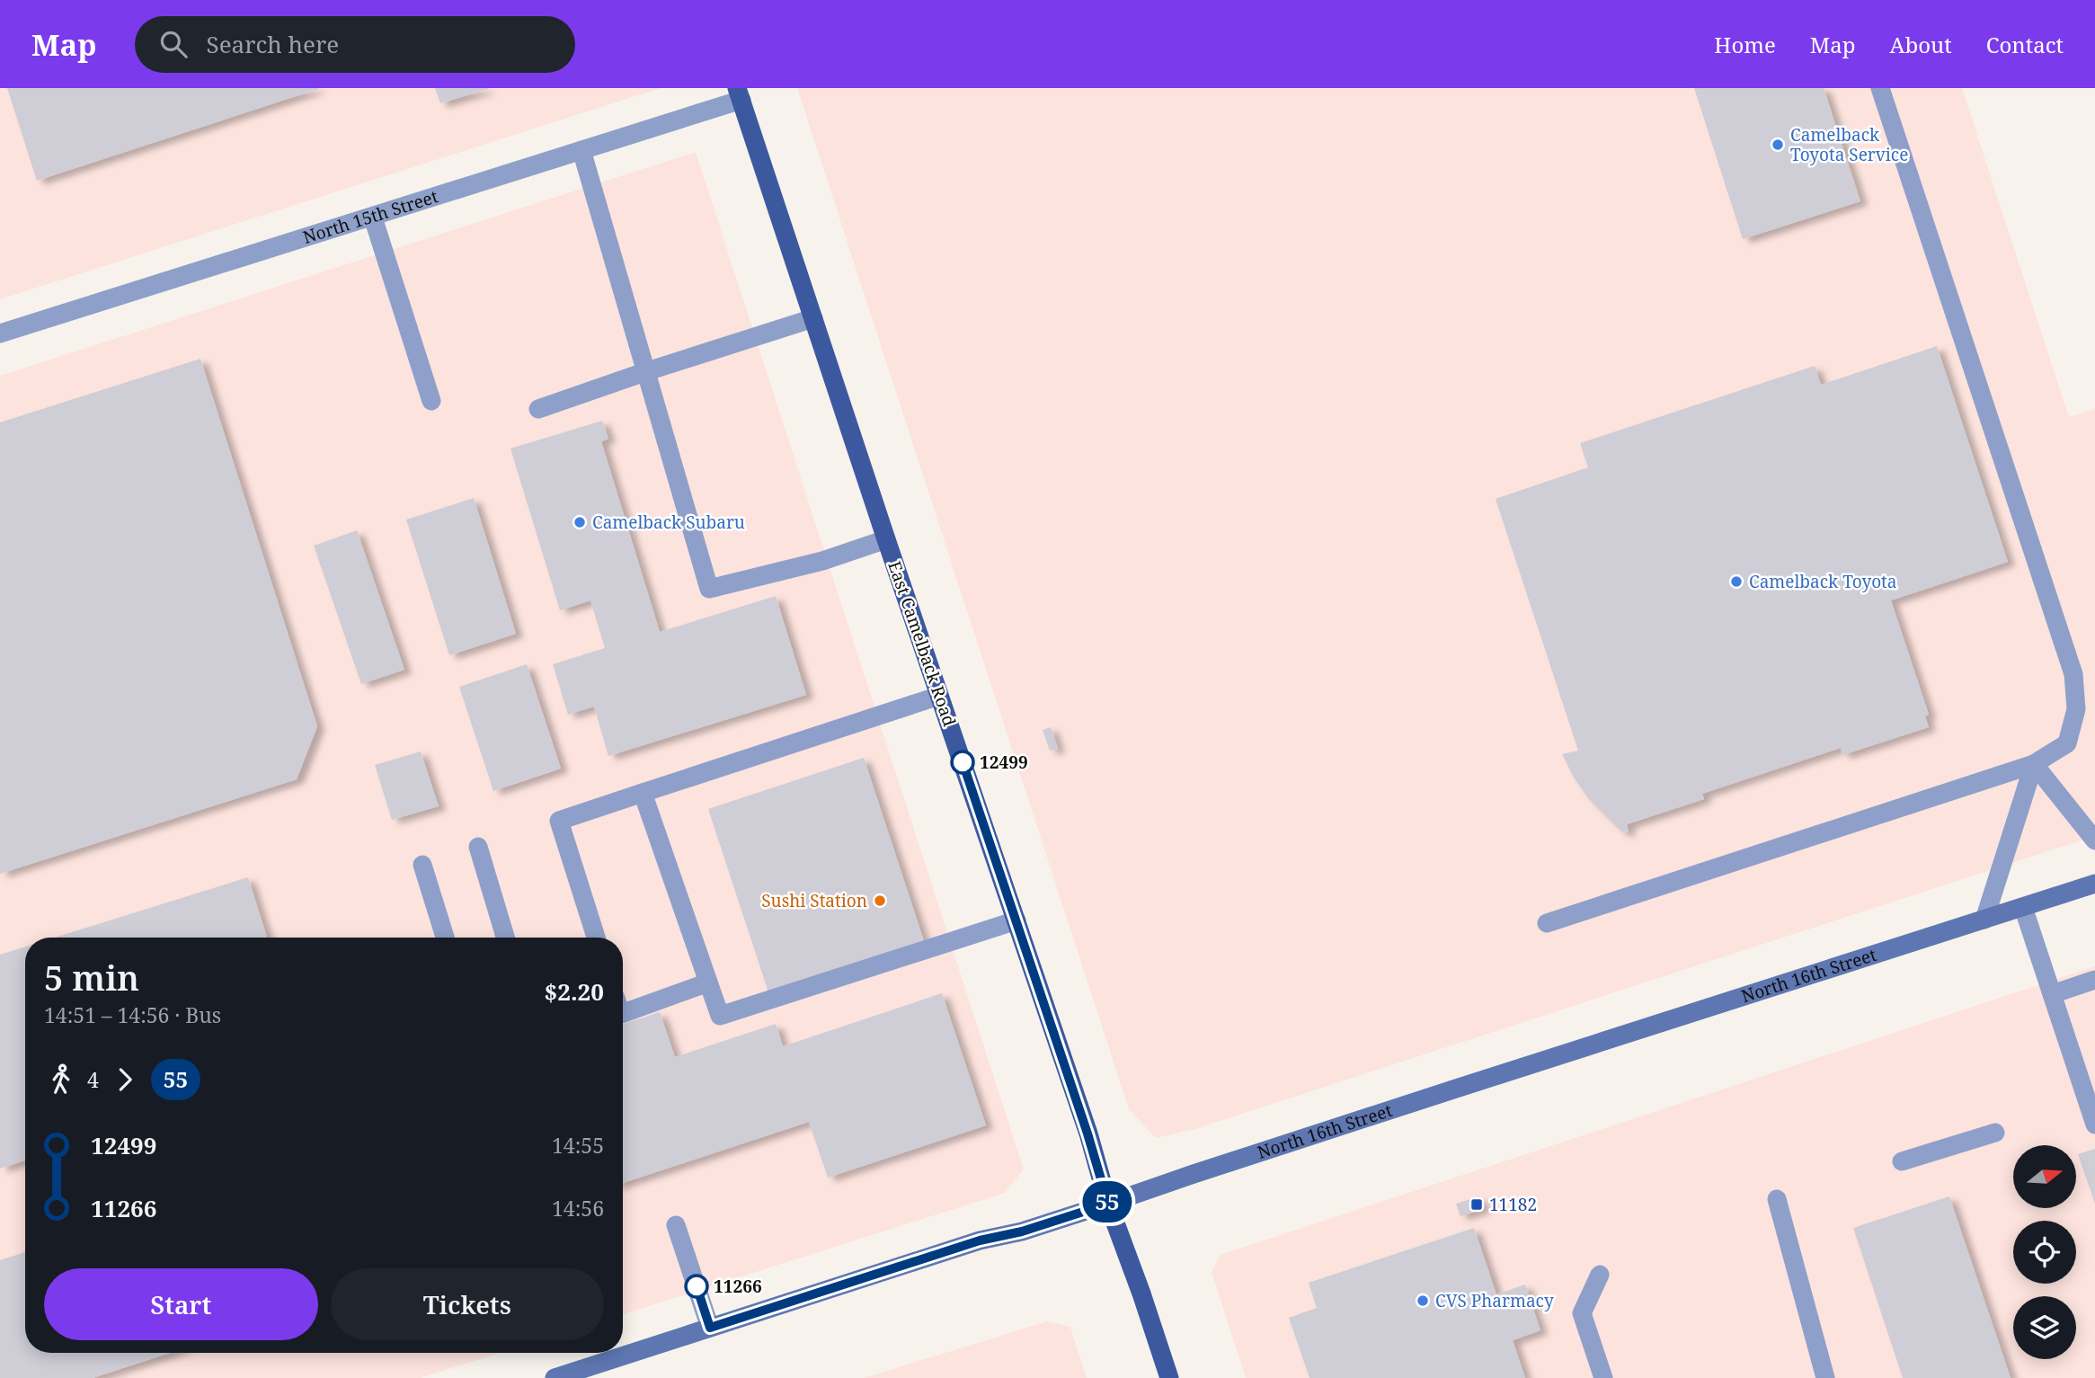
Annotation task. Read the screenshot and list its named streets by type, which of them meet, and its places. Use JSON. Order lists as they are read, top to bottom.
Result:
{
  "streets": {
    "main road": ["East Camelback Road", "North 16th Street"],
    "street": ["North 15th Street"]
  },
  "crossings": [
    ["North 15th Street", "East Camelback Road"],
    ["East Camelback Road", "North 16th Street"]
  ],
  "places": {
    "other": [
      "Camelback Toyota Service",
      "Camelback Subaru",
      "Camelback Toyota",
      "12499",
      "Sushi Station",
      "11266",
      "CVS Pharmacy"
    ],
    "transit": ["11182"]
  },
  "lines": ["bus line 55"],
  "north": "right",
  "page": {
    "header": "Map",
    "search": "Search here",
    "nav": [
      "Home",
      "Map",
      "About",
      "Contact"
    ],
    "on_map": "55",
    "heading": ["5 min", "14:51 – 14:56 · Bus", "$2.20"],
    "legs": ["4", "55"],
    "list": [
      {
        "name": "12499",
        "value": "14:55"
      },
      {
        "name": "11266",
        "value": "14:56"
      }
    ],
    "buttons": ["Start", "Tickets"]
  }
}
